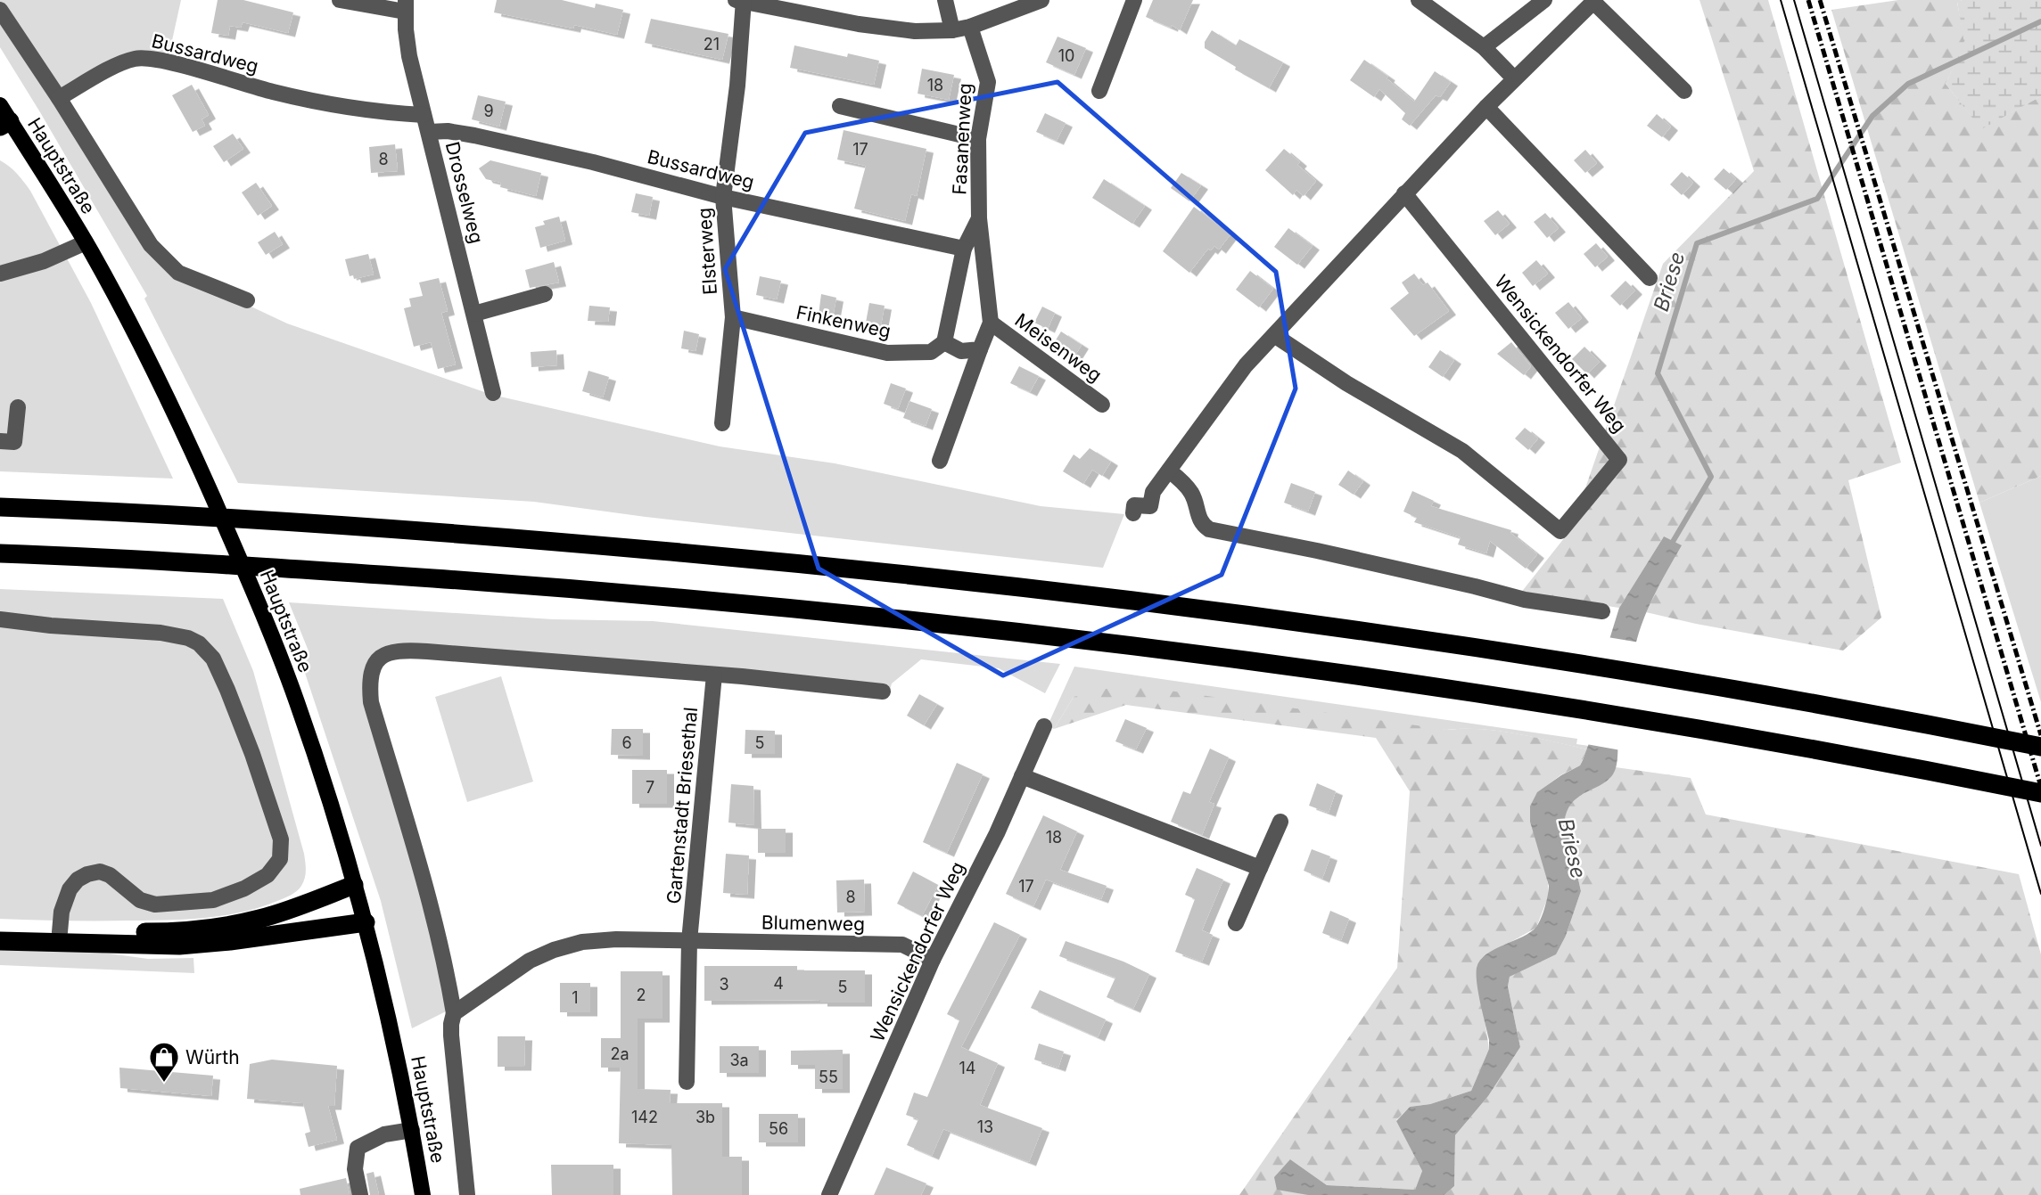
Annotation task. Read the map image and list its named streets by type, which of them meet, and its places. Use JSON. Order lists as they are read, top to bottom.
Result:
{
  "streets": {
    "main road": ["Hauptstraße"],
    "street": [
      "Bussardweg",
      "Fasanenweg",
      "Drosselweg",
      "Elsterweg",
      "Finkenweg",
      "Meisenweg",
      "Wensickendorfer Weg",
      "Gartenstadt Briesethal",
      "Blumenweg"
    ]
  },
  "crossings": [
    ["Bussardweg", "Fasanenweg"],
    ["Bussardweg", "Hauptstraße"],
    ["Bussardweg", "Drosselweg"],
    ["Bussardweg", "Elsterweg"],
    ["Fasanenweg", "Finkenweg"],
    ["Fasanenweg", "Meisenweg"],
    ["Elsterweg", "Finkenweg"],
    ["Wensickendorfer Weg", "Blumenweg"],
    ["Gartenstadt Briesethal", "Blumenweg"]
  ],
  "water": ["Briese"],
  "places": {
    "shop": ["Würth"]
  },
  "house_numbers": [
    "21",
    "10",
    "18",
    "9",
    "17",
    "8",
    "6",
    "5",
    "7",
    "18",
    "17",
    "8",
    "4",
    "3",
    "5",
    "2",
    "1",
    "2a",
    "3a",
    "14",
    "55",
    "142",
    "3b",
    "13",
    "56"
  ]
}
